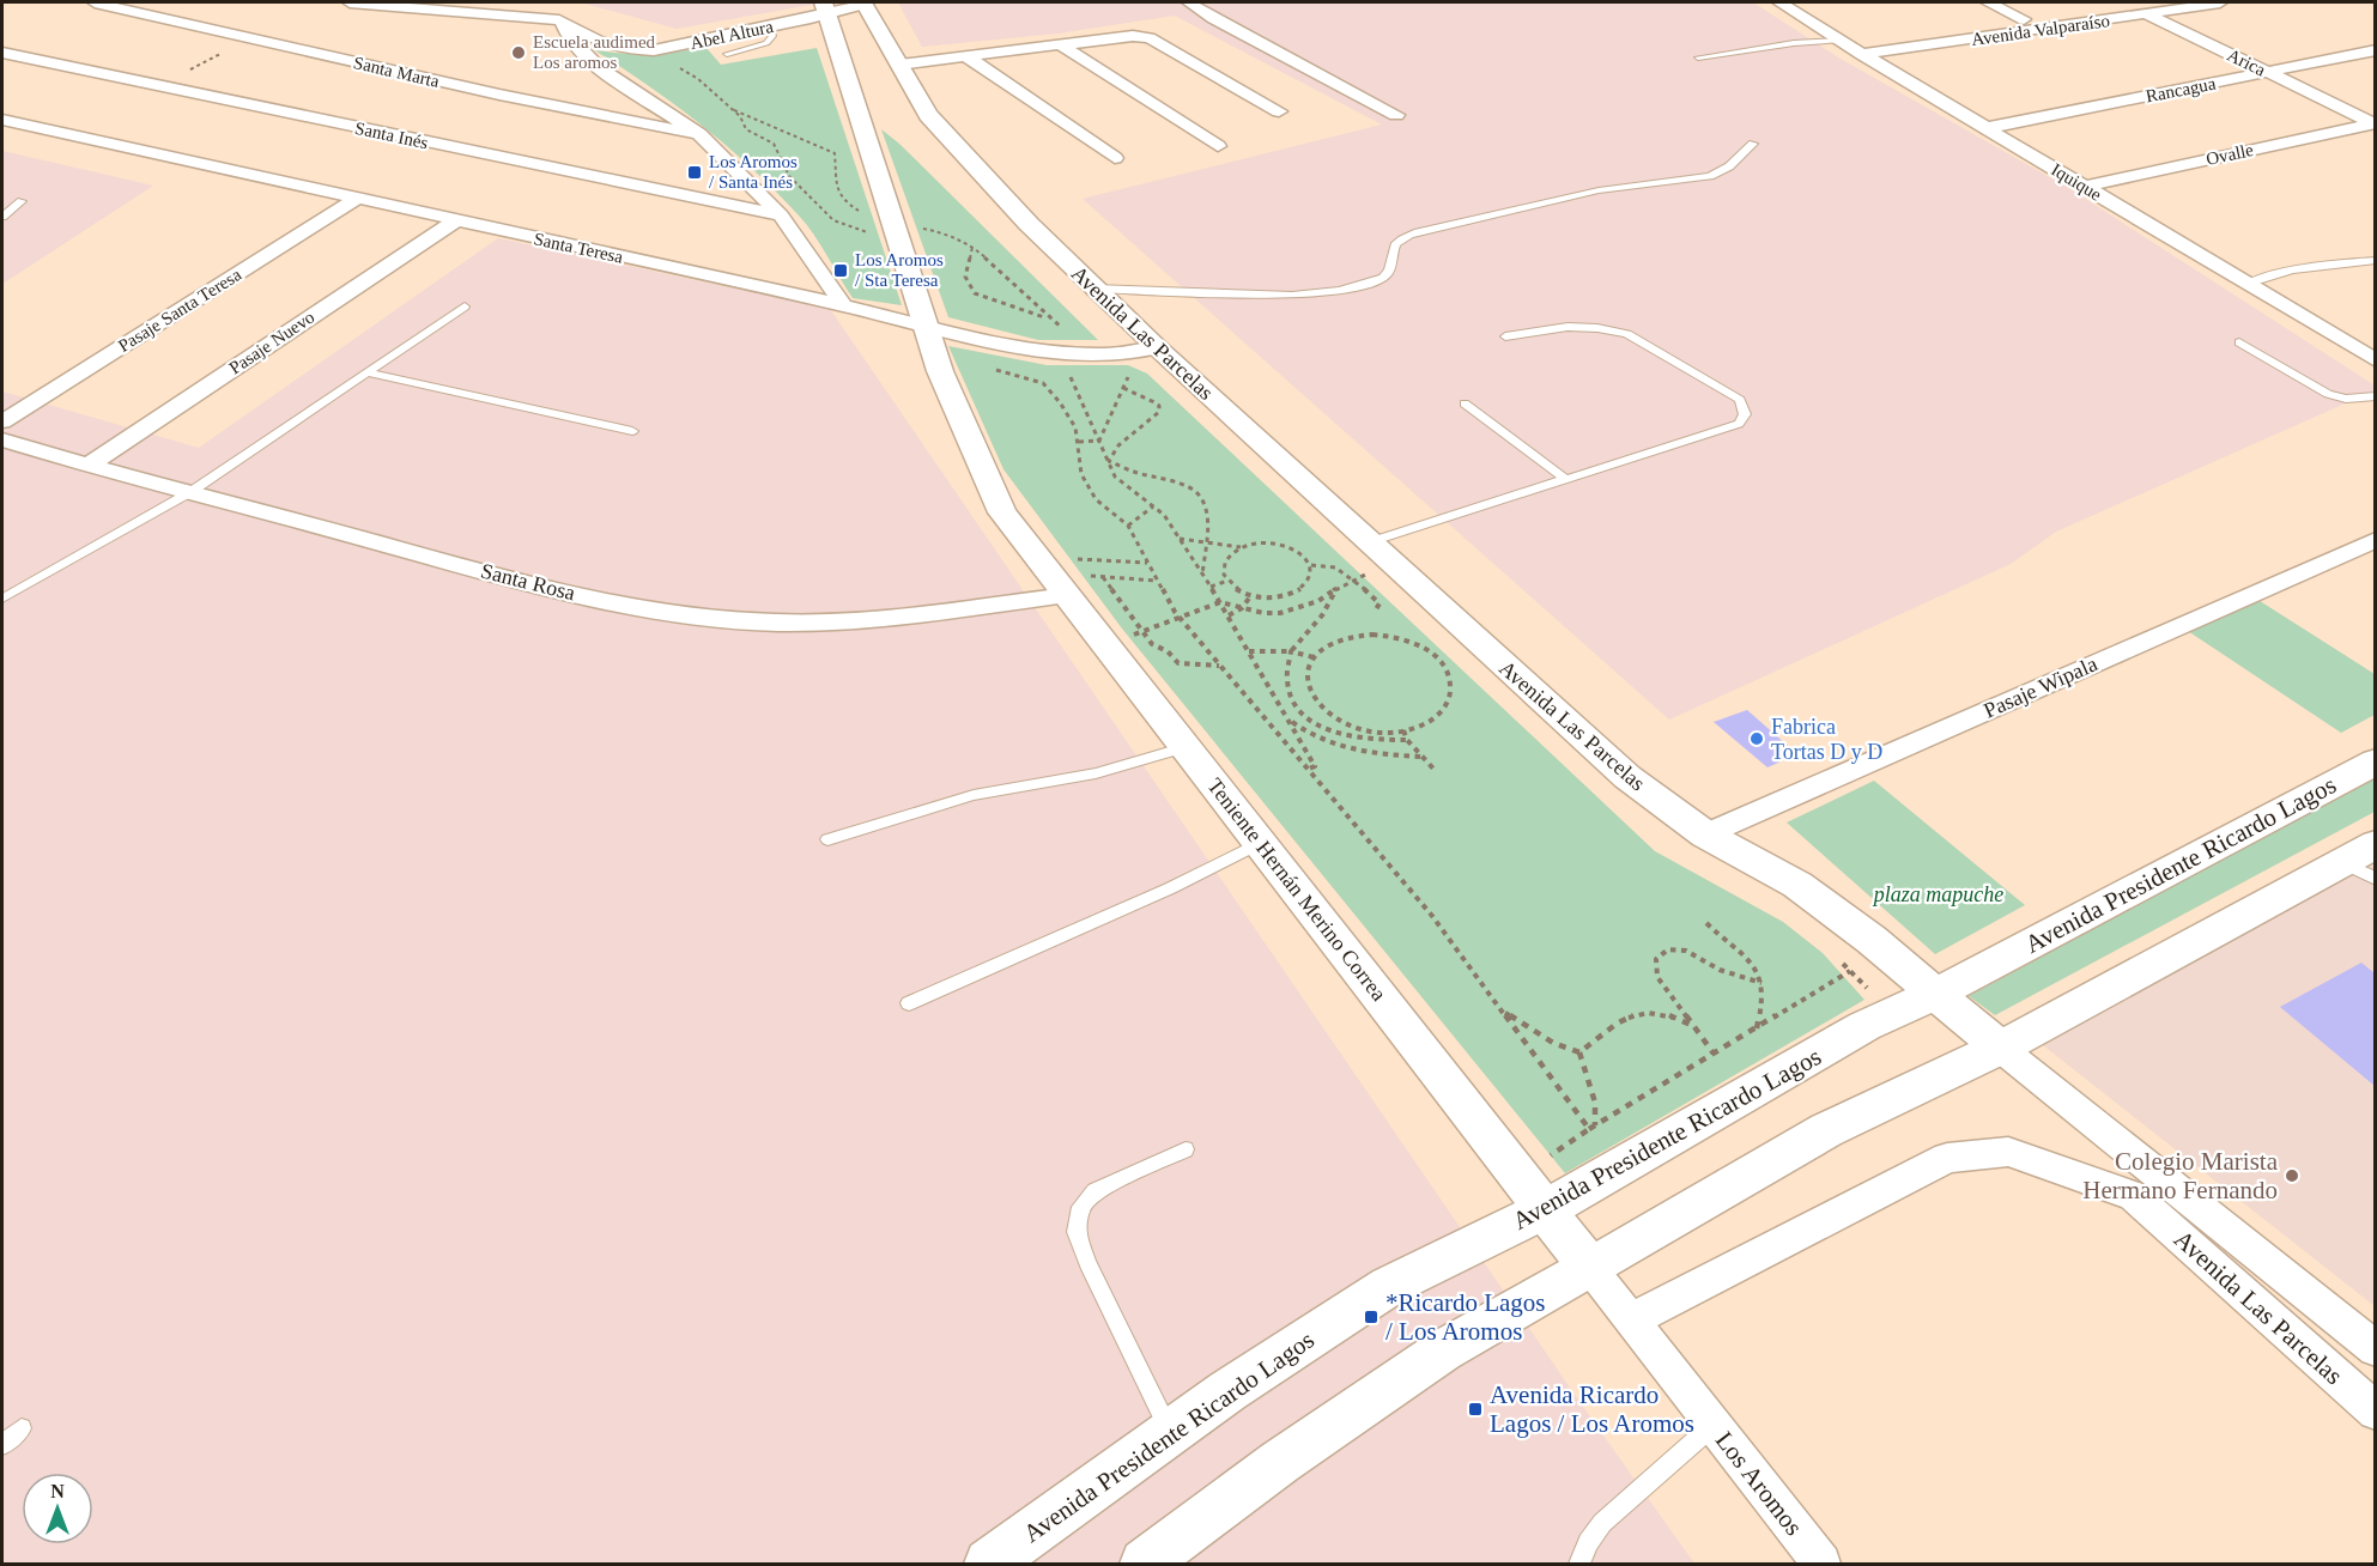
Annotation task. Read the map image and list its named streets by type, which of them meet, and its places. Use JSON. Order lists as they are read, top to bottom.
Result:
{
  "streets": {
    "street": [
      "Avenida Valparaíso",
      "Abel Altura",
      "Arica",
      "Santa Marta",
      "Rancagua",
      "Santa Inés",
      "Ovalle",
      "Iquique",
      "Santa Teresa",
      "Pasaje Santa Teresa",
      "Avenida Las Parcelas",
      "Pasaje Nuevo",
      "Santa Rosa",
      "Pasaje Wipala",
      "Avenida Presidente Ricardo Lagos",
      "Teniente Hernán Merino Correa",
      "Los Aromos"
    ]
  },
  "crossings": [
    ["Avenida Valparaíso", "Arica"],
    ["Avenida Valparaíso", "Iquique"],
    ["Abel Altura", "Avenida Las Parcelas"],
    ["Arica", "Rancagua"],
    ["Arica", "Ovalle"],
    ["Rancagua", "Iquique"],
    ["Ovalle", "Iquique"],
    ["Santa Teresa", "Pasaje Santa Teresa"],
    ["Santa Teresa", "Avenida Las Parcelas"],
    ["Santa Teresa", "Pasaje Nuevo"],
    ["Santa Teresa", "Teniente Hernán Merino Correa"],
    ["Avenida Las Parcelas", "Pasaje Wipala"],
    ["Avenida Las Parcelas", "Avenida Presidente Ricardo Lagos"],
    ["Avenida Las Parcelas", "Los Aromos"],
    ["Pasaje Nuevo", "Santa Rosa"],
    ["Santa Rosa", "Teniente Hernán Merino Correa"],
    ["Avenida Presidente Ricardo Lagos", "Teniente Hernán Merino Correa"],
    ["Teniente Hernán Merino Correa", "Los Aromos"]
  ],
  "parks": ["plaza mapuche"],
  "places": {
    "other": ["Escuela audimed Los aromos", "Fabrica Tortas D y D", "Colegio Marista Hermano Fernando"],
    "transit": [
      "Los Aromos / Santa Inés",
      "Los Aromos / Sta Teresa",
      "*Ricardo Lagos / Los Aromos",
      "Avenida Ricardo Lagos / Los Aromos"
    ]
  },
  "north": "top"
}
